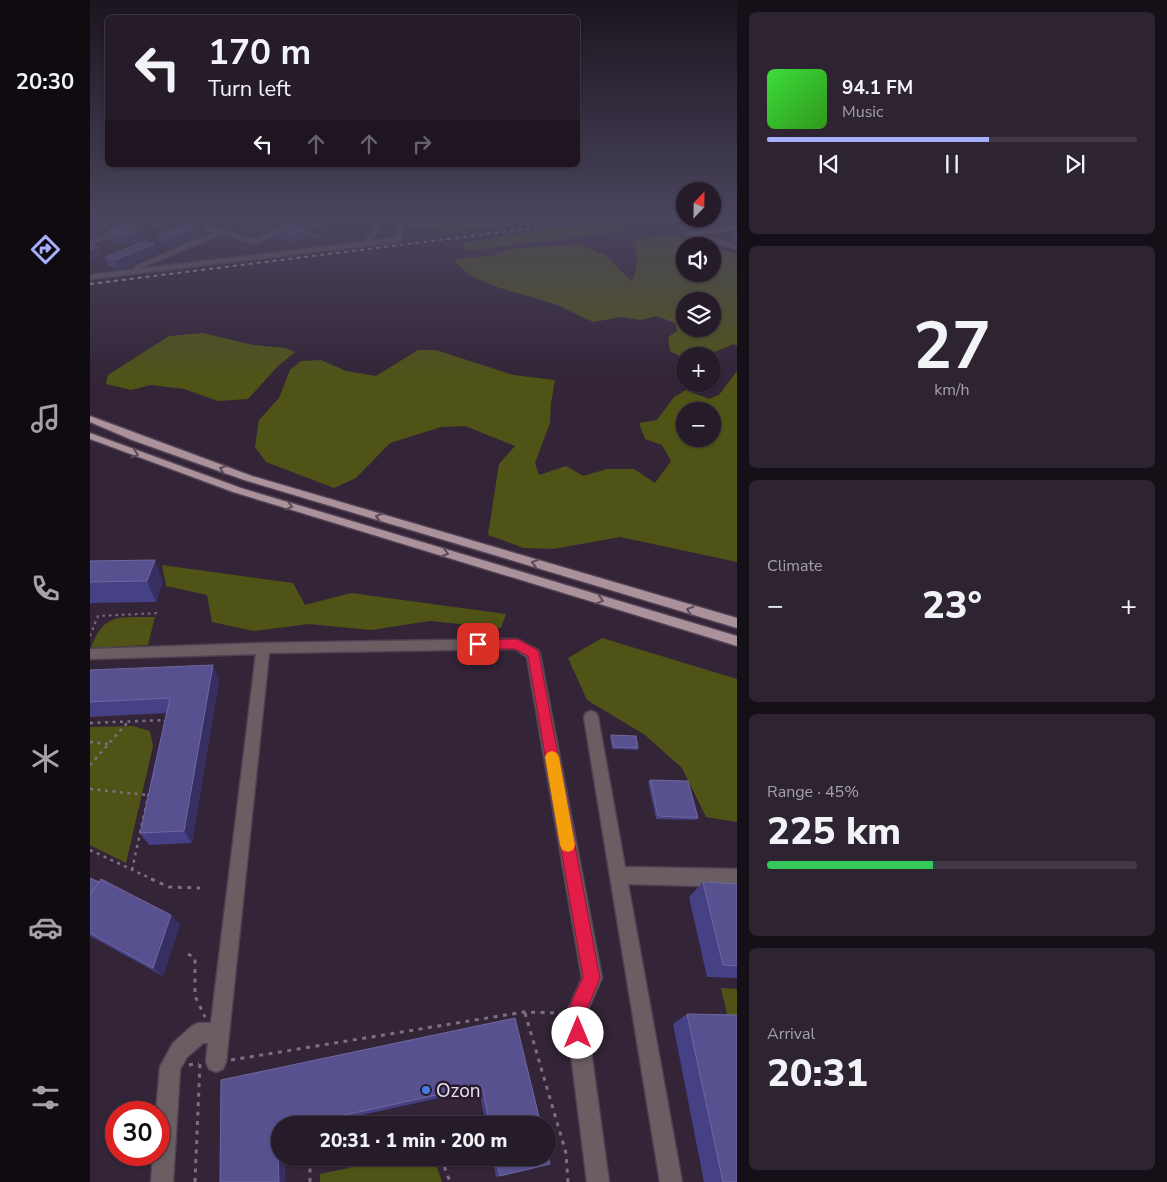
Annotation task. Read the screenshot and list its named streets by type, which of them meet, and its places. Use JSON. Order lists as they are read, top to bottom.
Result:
{
  "places": ["Ozon"],
  "north": "top",
  "page": {
    "tabs": "20:30",
    "turn": ["170 m", "Turn left"],
    "song": ["94.1 FM", "Music"],
    "map_buttons": ["+", "−"],
    "tile": [
      ["27", "km/h"],
      "Climate",
      ["Range · 45%", "225 km"],
      ["Arrival", "20:31"]
    ],
    "heat": ["−", "23°", "+"],
    "limit": "30",
    "trip": "20:31 · 1 min · 200 m"
  }
}
